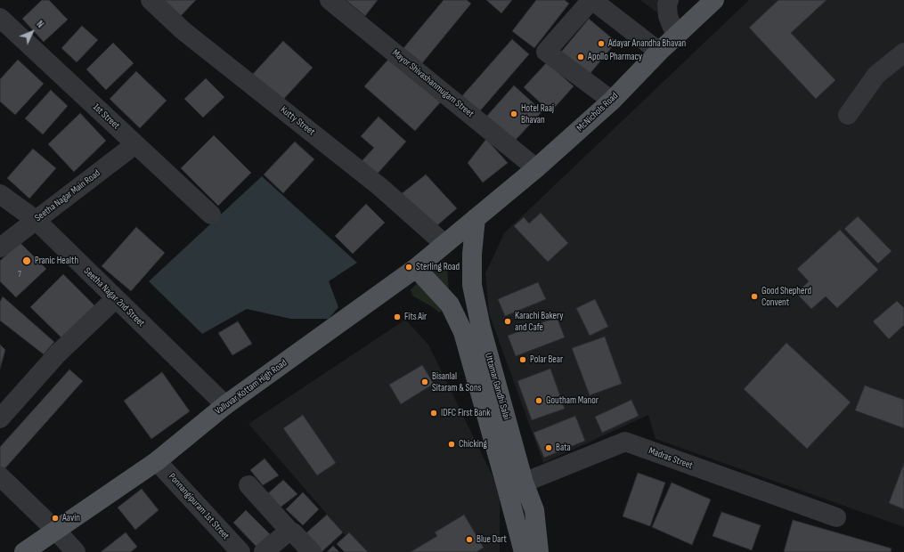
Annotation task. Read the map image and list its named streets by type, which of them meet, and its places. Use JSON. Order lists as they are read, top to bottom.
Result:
{
  "streets": {
    "main road": ["McNichols Road", "Uttamar Gandhi Salai", "Valluvar Kottam High Road"],
    "street": [
      "Mayor Shivashanmugam Street",
      "1st Street",
      "Kutty Street",
      "Seetha Nagar Main Road",
      "Seetha Nagar 2nd Street",
      "Madras Street",
      "Ponnangipuram 1st Street"
    ]
  },
  "crossings": [
    ["Mayor Shivashanmugam Street", "McNichols Road"],
    ["McNichols Road", "Uttamar Gandhi Salai"],
    ["McNichols Road", "Valluvar Kottam High Road"],
    ["1st Street", "Seetha Nagar Main Road"],
    ["Kutty Street", "Valluvar Kottam High Road"],
    ["Seetha Nagar Main Road", "Seetha Nagar 2nd Street"],
    ["Seetha Nagar 2nd Street", "Valluvar Kottam High Road"],
    ["Uttamar Gandhi Salai", "Valluvar Kottam High Road"],
    ["Uttamar Gandhi Salai", "Madras Street"],
    ["Valluvar Kottam High Road", "Ponnangipuram 1st Street"]
  ],
  "places": [
    "Adayar Anandha Bhavan",
    "Apollo Pharmacy",
    "Hotel Raaj Bhavan",
    "Pranic Health",
    "Sterling Road",
    "Good Shepherd Convent",
    "Fits Air",
    "Karachi Bakery and Cafe",
    "Polar Bear",
    "Bisanlal Sitaram & Sons",
    "Goutham Manor",
    "IDFC First Bank",
    "Chicking",
    "Bata",
    "Aavin",
    "Blue Dart"
  ],
  "house_numbers": ["7"],
  "north": "top right"
}
